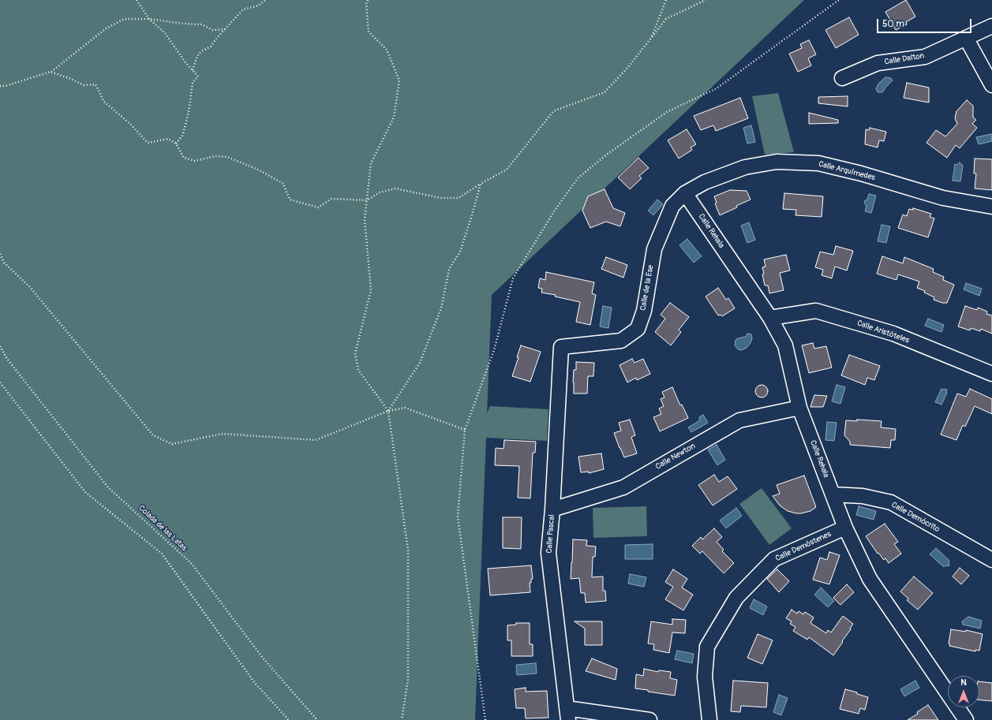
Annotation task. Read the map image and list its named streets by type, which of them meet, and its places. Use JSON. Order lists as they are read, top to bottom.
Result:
{
  "streets": {
    "street": [
      "Calle Dalton",
      "Calle Arquímedes",
      "Calle Rehala",
      "Calle de la Ese",
      "Calle Aristóteles",
      "Calle Newton",
      "Calle Demócrito",
      "Calle Pascal",
      "Calle Demóstenes"
    ],
    "path": ["Colada de las Latas"]
  },
  "crossings": [
    ["Calle Arquímedes", "Calle Rehala"],
    ["Calle Arquímedes", "Calle de la Ese"],
    ["Calle Rehala", "Calle de la Ese"],
    ["Calle Rehala", "Calle Aristóteles"],
    ["Calle Rehala", "Calle Newton"],
    ["Calle Rehala", "Calle Demócrito"],
    ["Calle Rehala", "Calle Demóstenes"],
    ["Calle de la Ese", "Calle Pascal"],
    ["Calle Newton", "Calle Pascal"]
  ],
  "scale_bar": "50 m",
  "north": "top"
}
